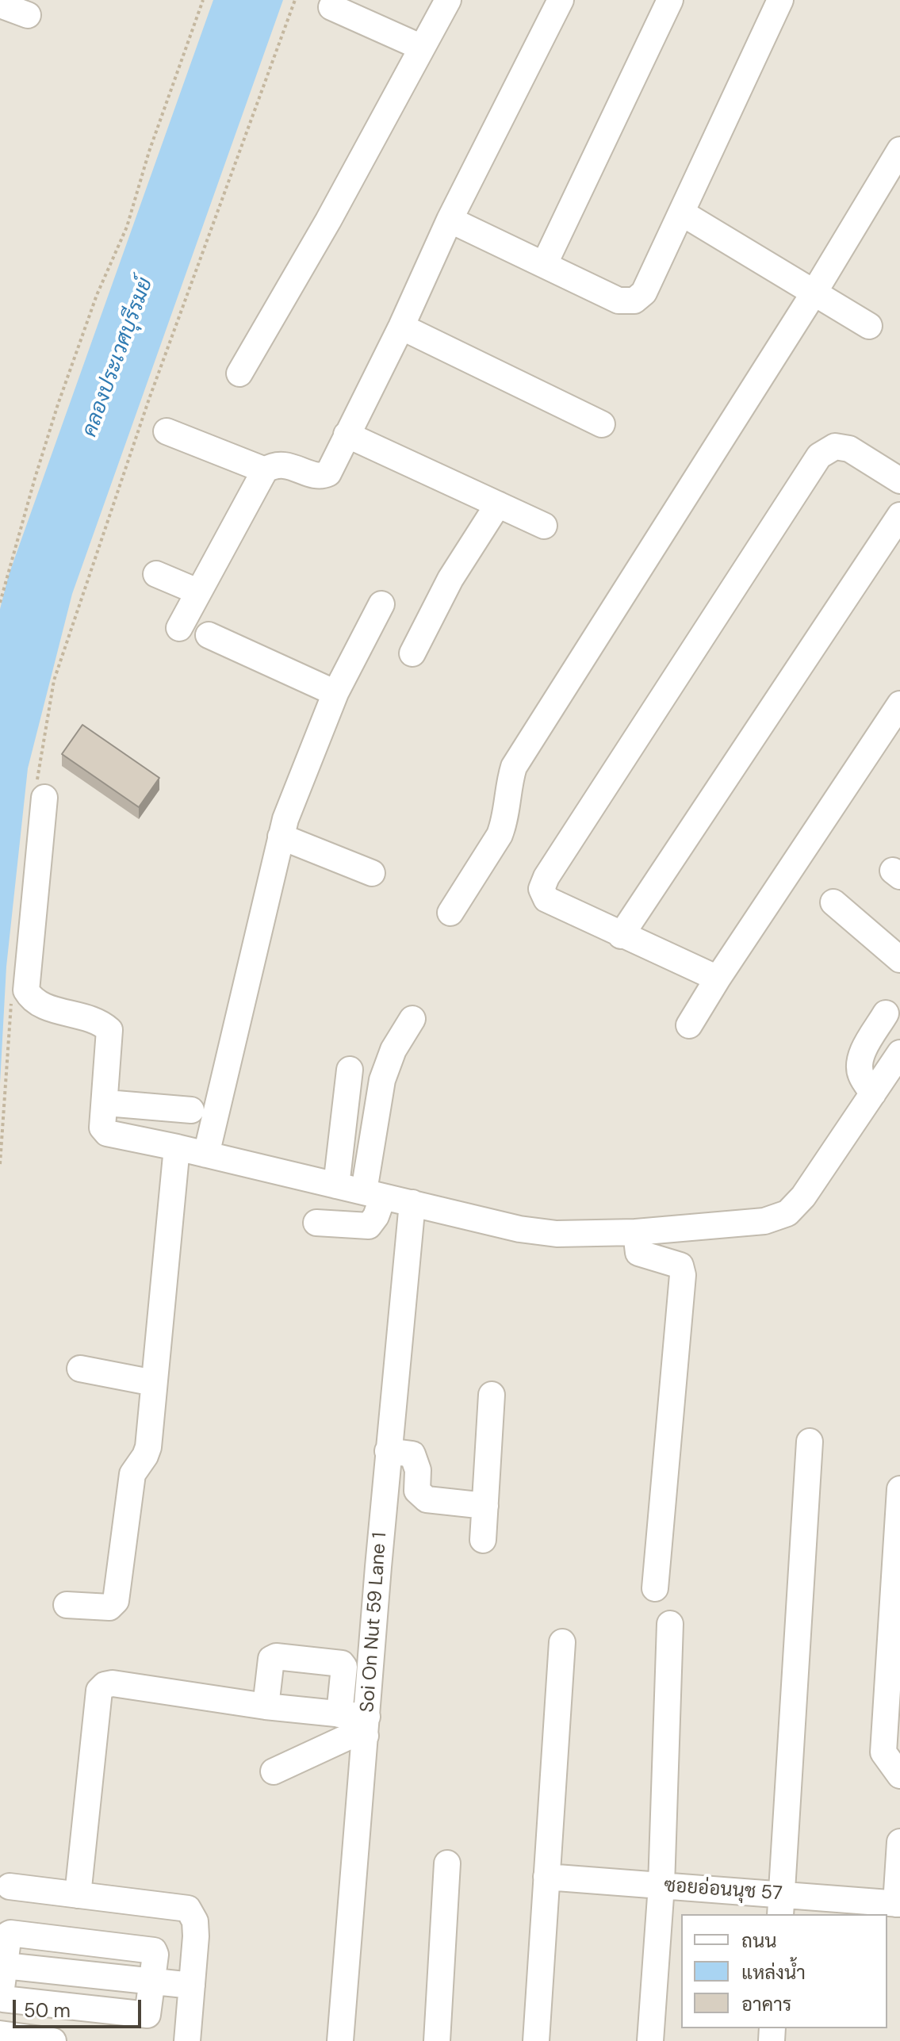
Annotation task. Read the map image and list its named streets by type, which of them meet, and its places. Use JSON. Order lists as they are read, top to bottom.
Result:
{
  "streets": {
    "street": ["Soi On Nut 59 Lane 1", "ซอยอ่อนนุช 57"]
  },
  "water": ["คลองประเวศบุรีรมย์"],
  "legend": ["ถนน", "แหล่งน้ำ", "อาคาร"],
  "scale_bar": "50 m"
}
